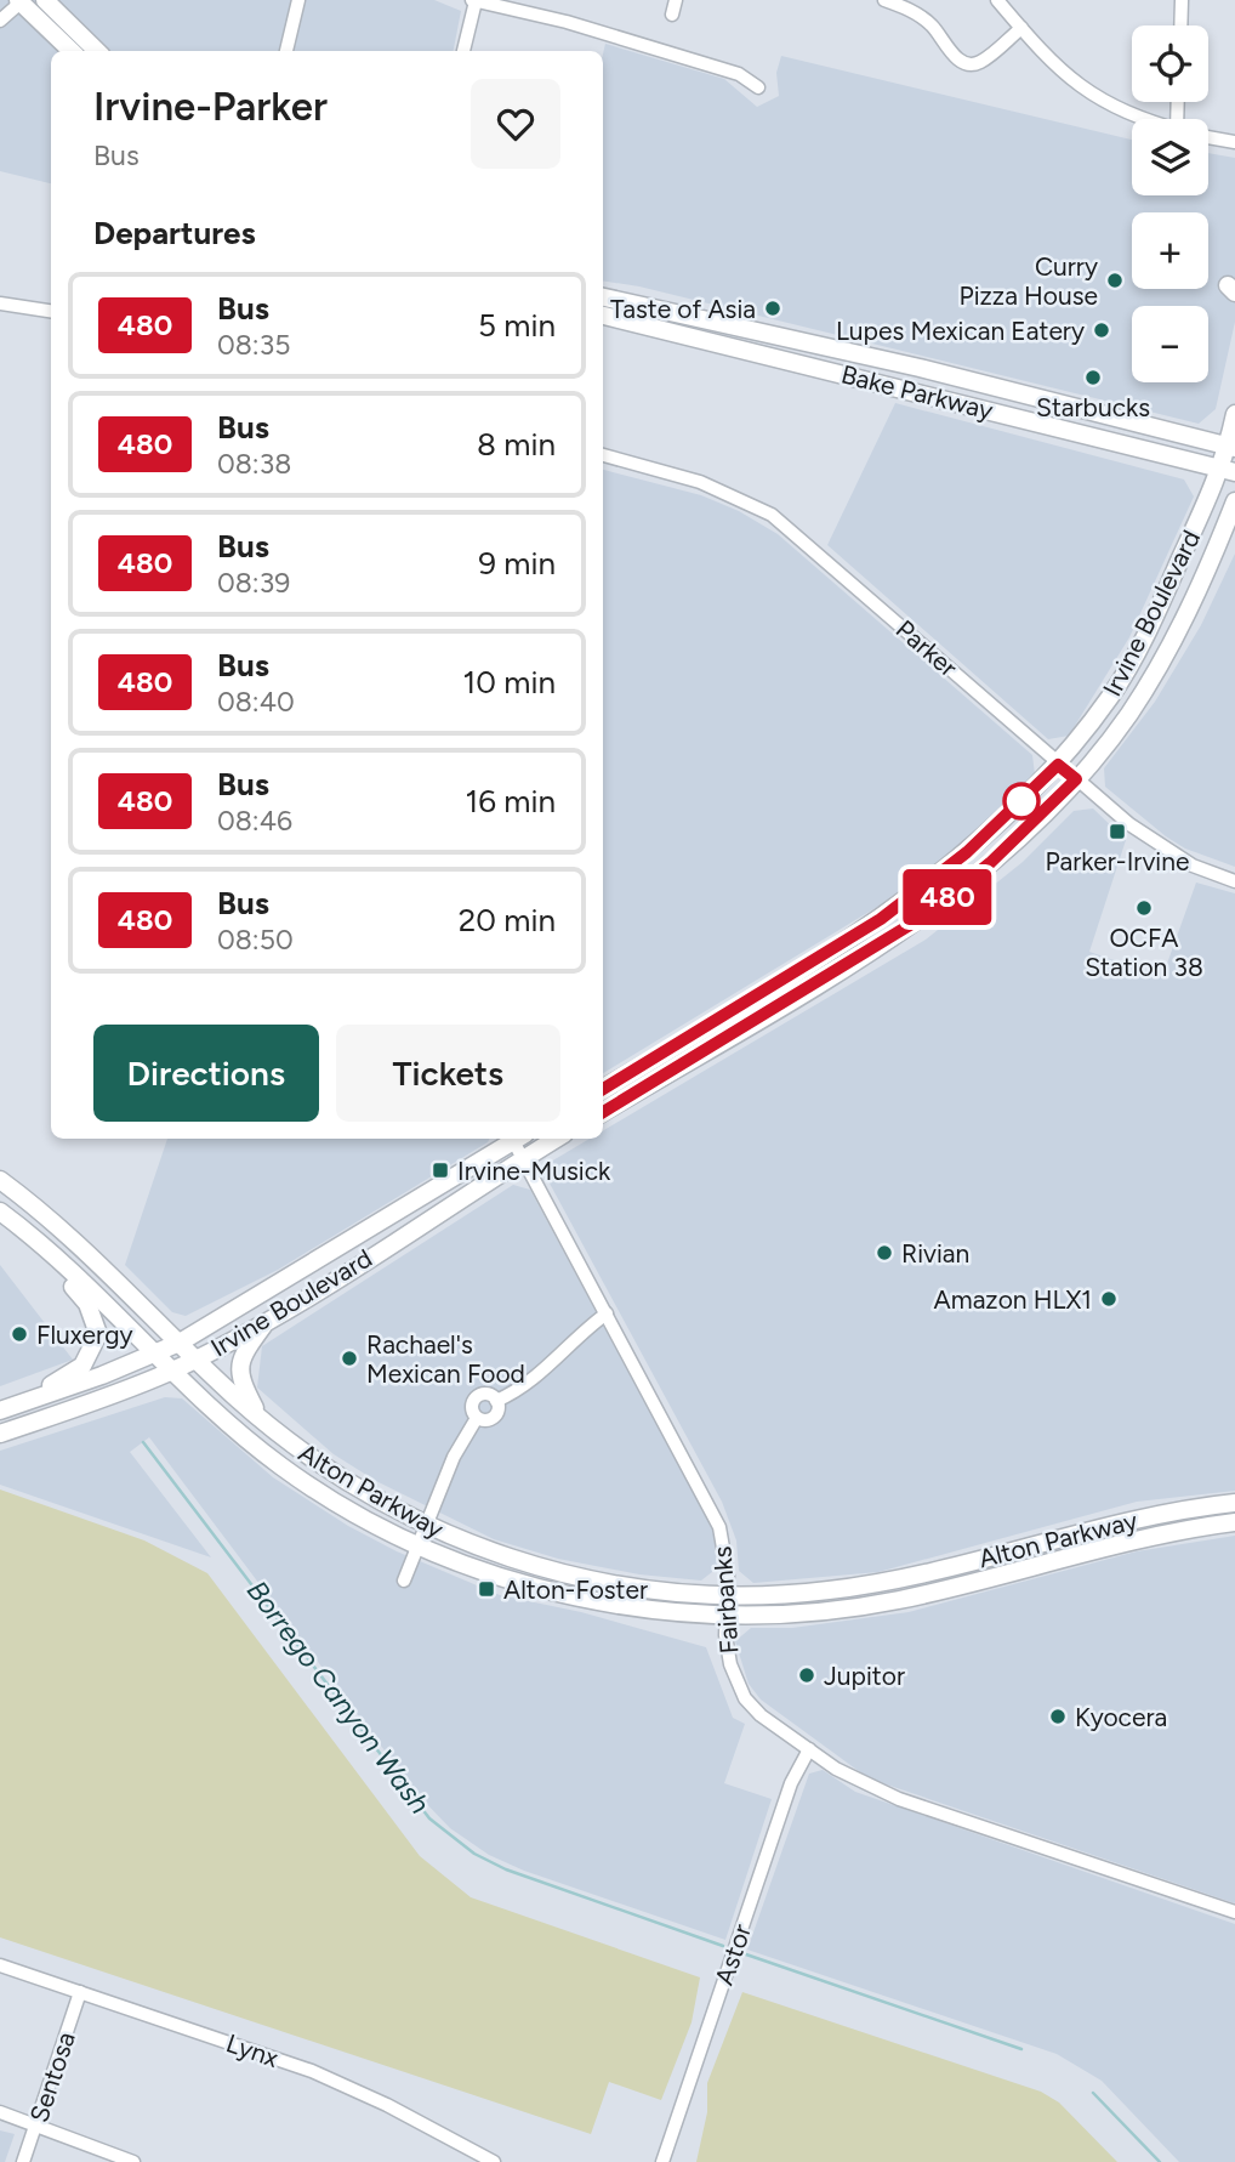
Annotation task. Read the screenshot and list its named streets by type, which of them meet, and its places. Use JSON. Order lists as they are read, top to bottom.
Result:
{
  "streets": {
    "main road": ["Bake Parkway", "Irvine Boulevard", "Alton Parkway"],
    "street": [
      "Parker",
      "Fairbanks",
      "Astor",
      "Lynx",
      "Sentosa"
    ]
  },
  "crossings": [
    ["Bake Parkway", "Irvine Boulevard"],
    ["Irvine Boulevard", "Parker"],
    ["Irvine Boulevard", "Alton Parkway"],
    ["Irvine Boulevard", "Fairbanks"],
    ["Alton Parkway", "Fairbanks"],
    ["Fairbanks", "Astor"],
    ["Lynx", "Sentosa"]
  ],
  "water": ["Borrego Canyon Wash"],
  "places": {
    "other": [
      "Curry Pizza House",
      "Taste of Asia",
      "Lupes Mexican Eatery",
      "Starbucks",
      "OCFA Station 38",
      "Rivian",
      "Amazon HLX1",
      "Fluxergy",
      "Rachael's Mexican Food",
      "Jupitor",
      "Kyocera"
    ],
    "transit": ["Parker-Irvine", "Irvine-Musick", "Alton-Foster"]
  },
  "lines": ["bus line 480"],
  "page": {
    "on_map": "480",
    "map_buttons": ["+", "−"],
    "heading": [
      ["Irvine-Parker", "Bus"],
      "Departures"
    ],
    "list": [
      {
        "mark": "480",
        "name": "Bus",
        "note": "08:35",
        "value": "5 min"
      },
      {
        "mark": "480",
        "name": "Bus",
        "note": "08:38",
        "value": "8 min"
      },
      {
        "mark": "480",
        "name": "Bus",
        "note": "08:39",
        "value": "9 min"
      },
      {
        "mark": "480",
        "name": "Bus",
        "note": "08:40",
        "value": "10 min"
      },
      {
        "mark": "480",
        "name": "Bus",
        "note": "08:46",
        "value": "16 min"
      },
      {
        "mark": "480",
        "name": "Bus",
        "note": "08:50",
        "value": "20 min"
      }
    ],
    "buttons": ["Directions", "Tickets"]
  }
}
